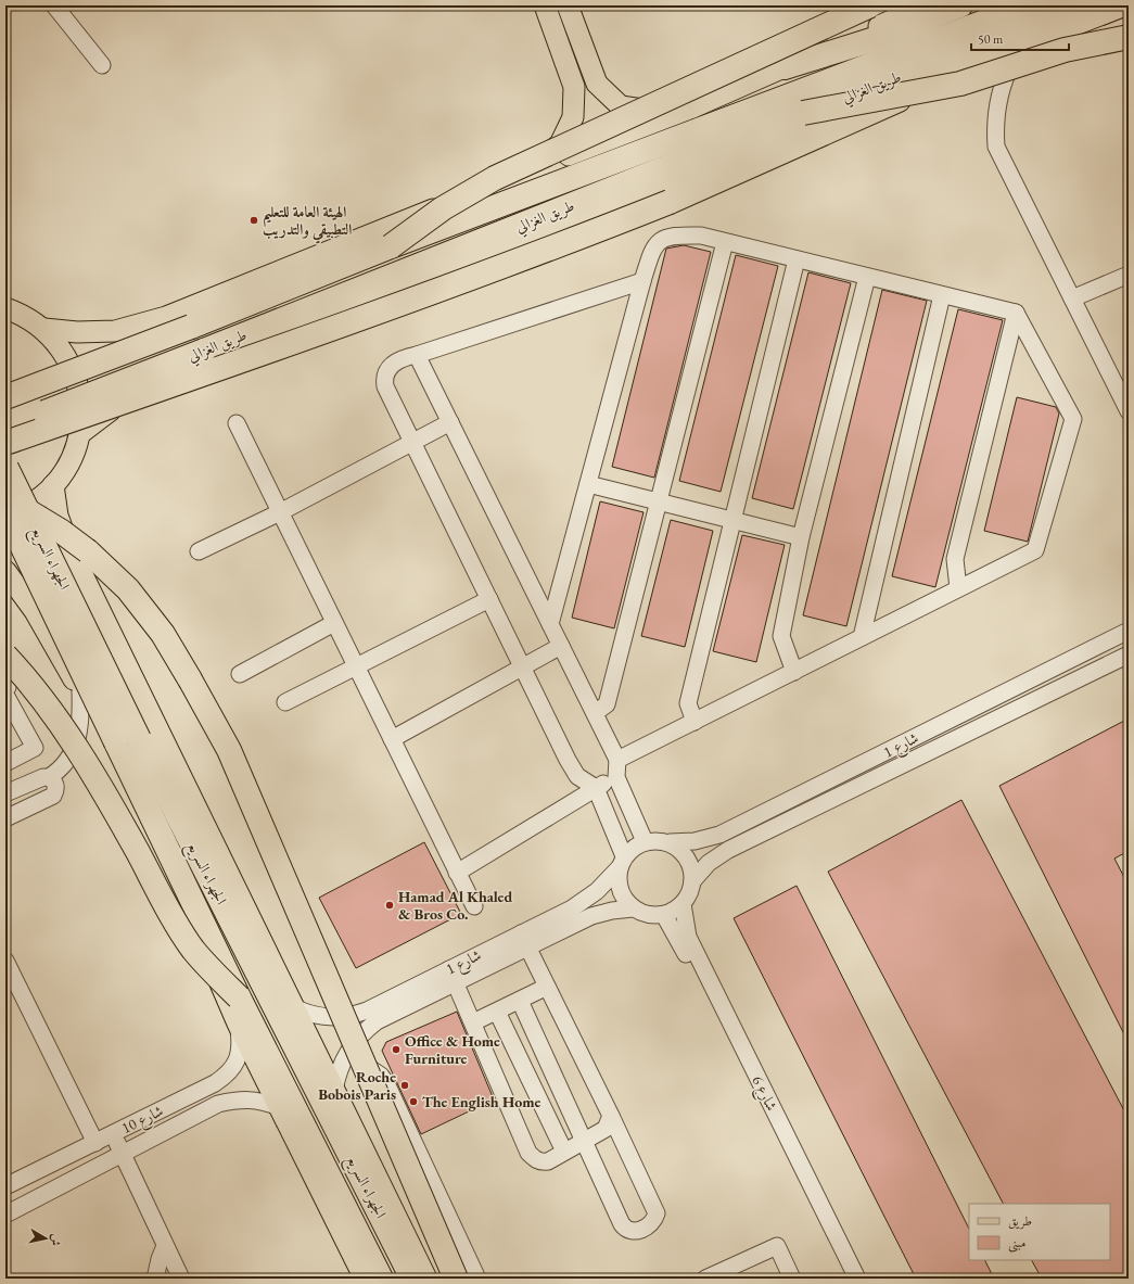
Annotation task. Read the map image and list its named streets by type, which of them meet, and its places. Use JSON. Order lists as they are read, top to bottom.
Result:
{
  "streets": {
    "highway": ["طريق الغزالي", "الجهراء السريع"],
    "street": ["شارع 1", "شارع 6", "شارع 10"]
  },
  "crossings": [
    ["الجهراء السريع", "شارع 1"],
    ["شارع 1", "شارع 6"]
  ],
  "places": [
    "الهيئة العامة للتعليم التطبيقي والتدريب",
    "Hamad Al Khaled & Bros Co.",
    "Office & Home Furniture",
    "Roche Bobois Paris",
    "The English Home"
  ],
  "legend": ["طريق", "مبنى"],
  "scale_bar": "50 m",
  "north": "right"
}
